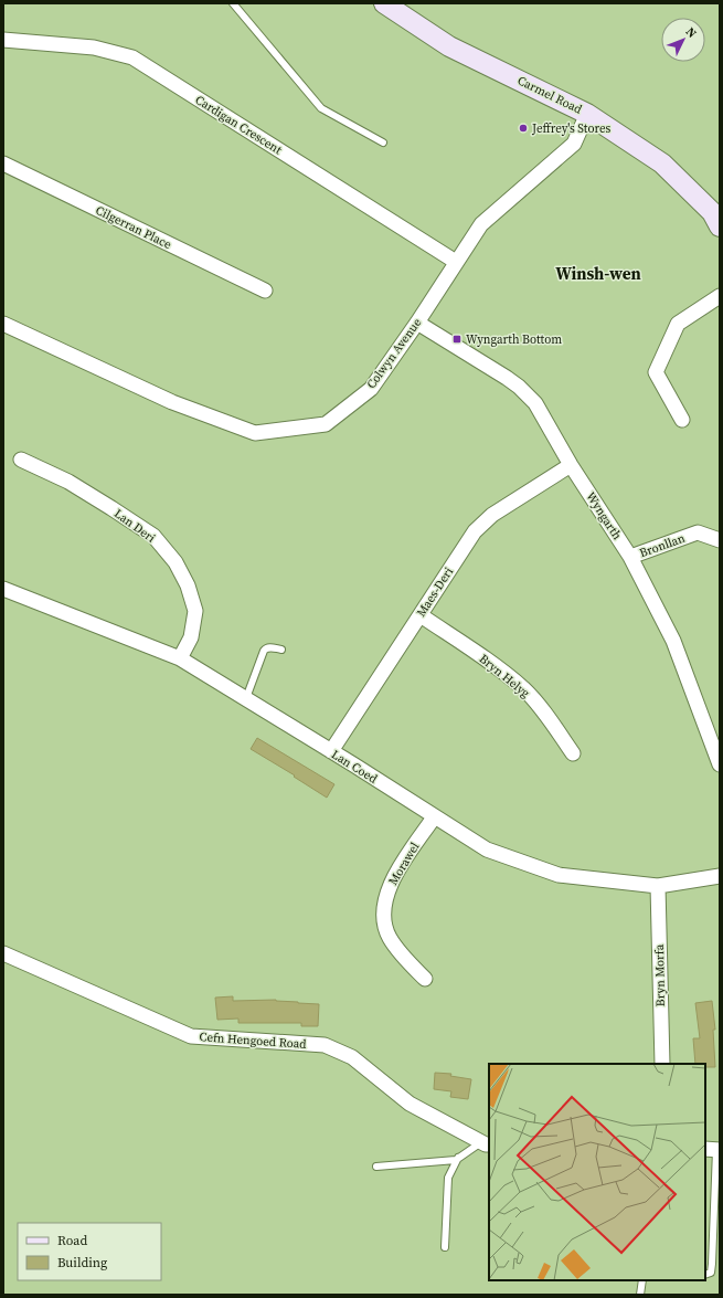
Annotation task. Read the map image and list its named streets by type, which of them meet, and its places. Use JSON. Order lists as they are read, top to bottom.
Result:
{
  "streets": {
    "street": [
      "Carmel Road",
      "Cardigan Crescent",
      "Cilgerran Place",
      "Colwyn Avenue",
      "Wyngarth",
      "Lan Deri",
      "Bronllan",
      "Maes-Deri",
      "Bryn Helyg",
      "Lan Coed",
      "Morawel",
      "Bryn Morfa",
      "Cefn Hengoed Road"
    ]
  },
  "crossings": [
    ["Carmel Road", "Colwyn Avenue"],
    ["Cardigan Crescent", "Colwyn Avenue"],
    ["Colwyn Avenue", "Wyngarth"],
    ["Wyngarth", "Bronllan"],
    ["Wyngarth", "Maes-Deri"],
    ["Lan Deri", "Lan Coed"],
    ["Maes-Deri", "Bryn Helyg"],
    ["Maes-Deri", "Lan Coed"],
    ["Lan Coed", "Morawel"],
    ["Lan Coed", "Bryn Morfa"]
  ],
  "districts": ["Winsh-wen"],
  "places": {
    "other": ["Jeffrey's Stores"],
    "transit": ["Wyngarth Bottom"]
  },
  "legend": ["Road", "Building"],
  "north": "top right"
}
